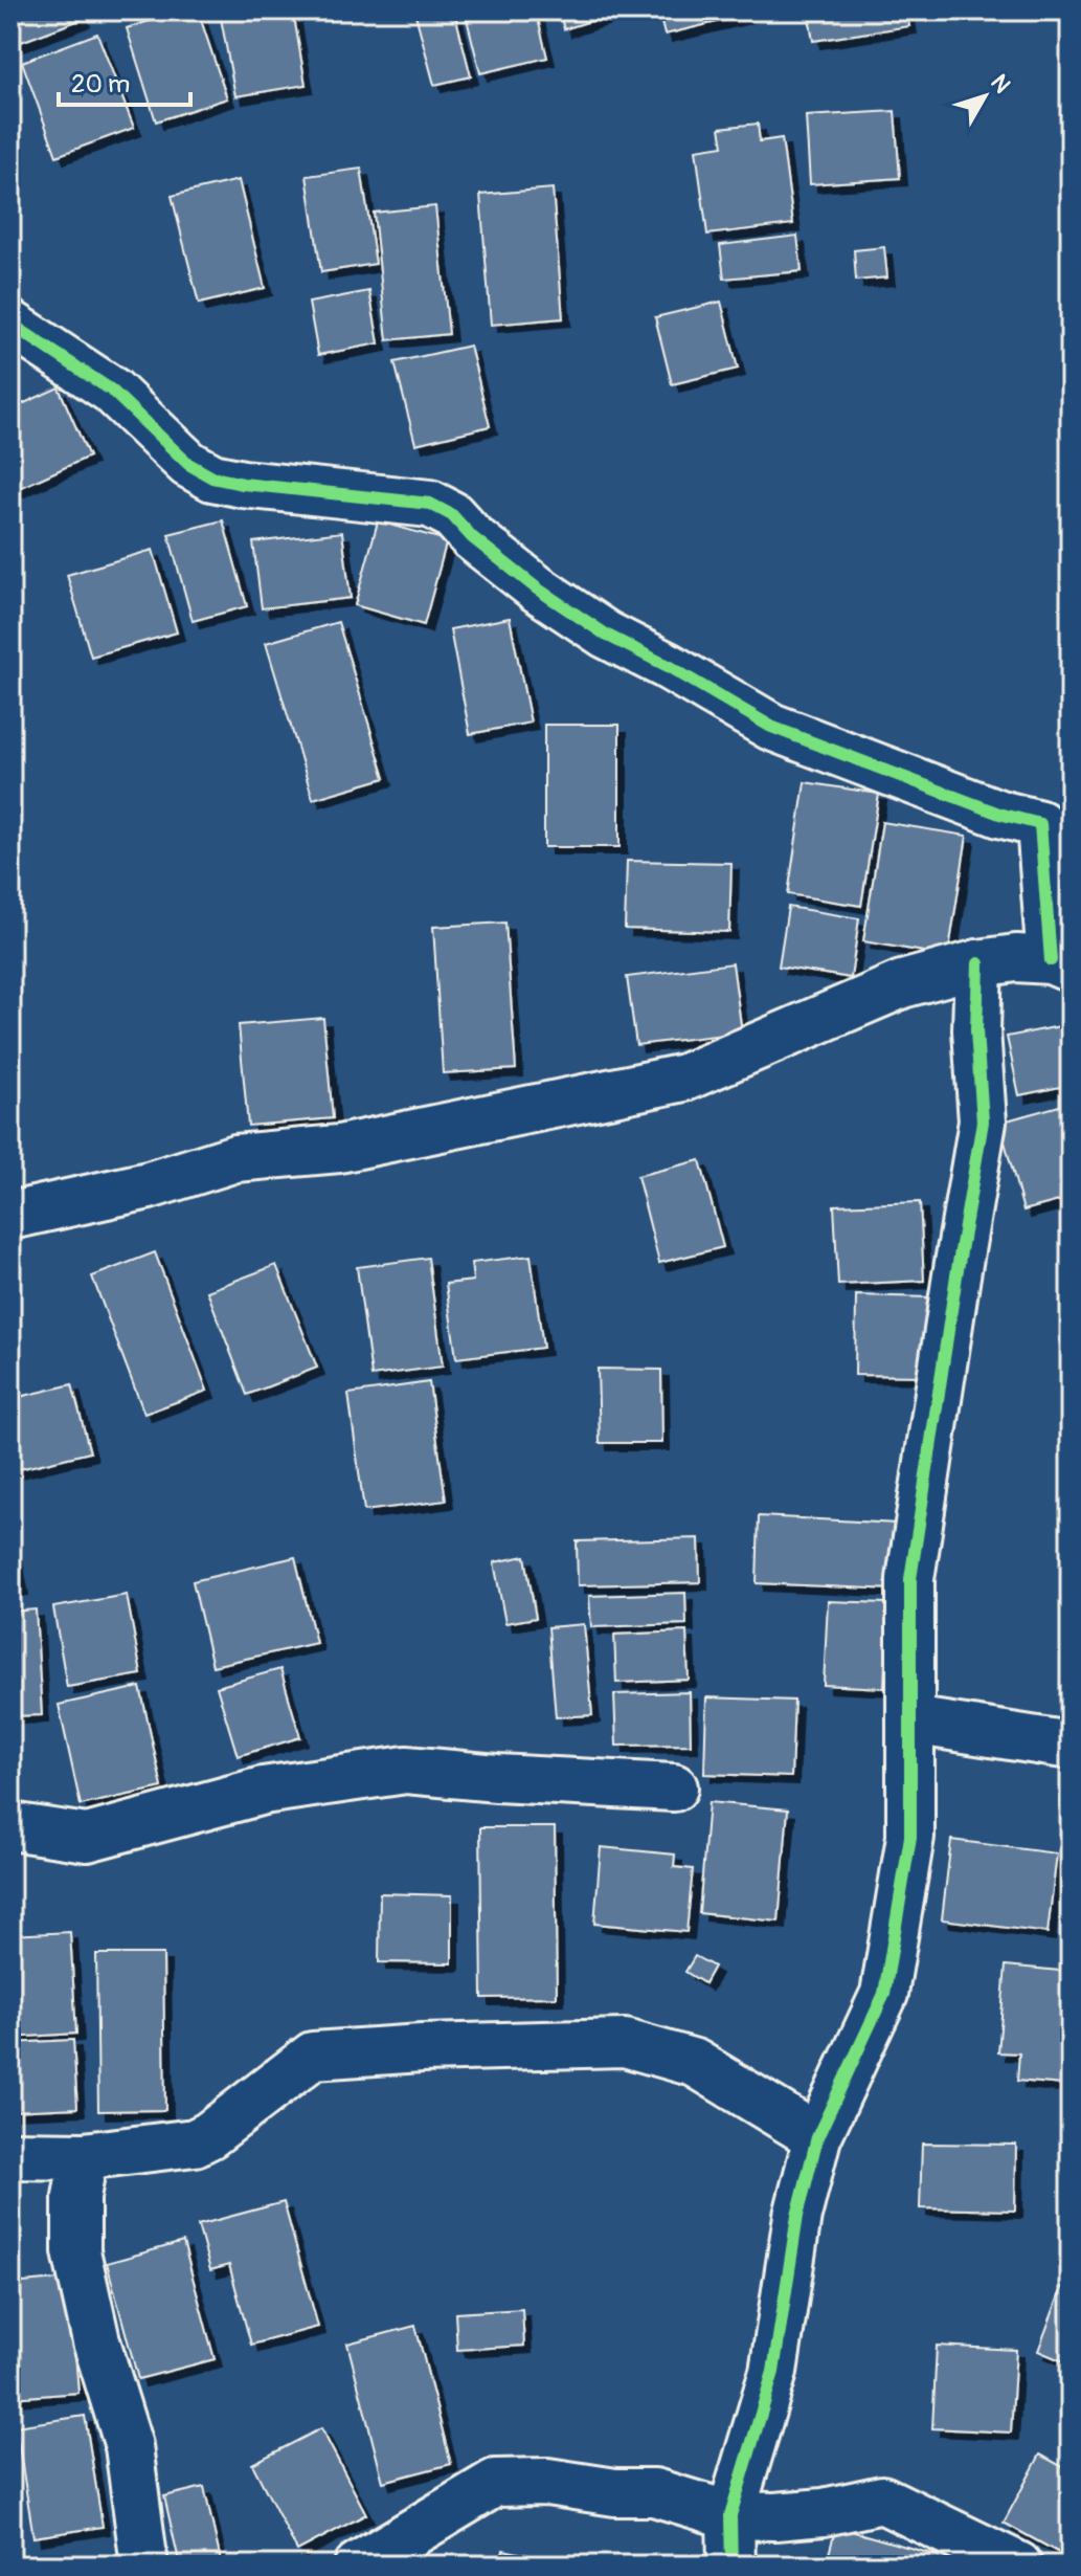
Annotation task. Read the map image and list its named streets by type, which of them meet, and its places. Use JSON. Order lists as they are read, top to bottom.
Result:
{
  "scale_bar": "20 m",
  "north": "top right"
}
